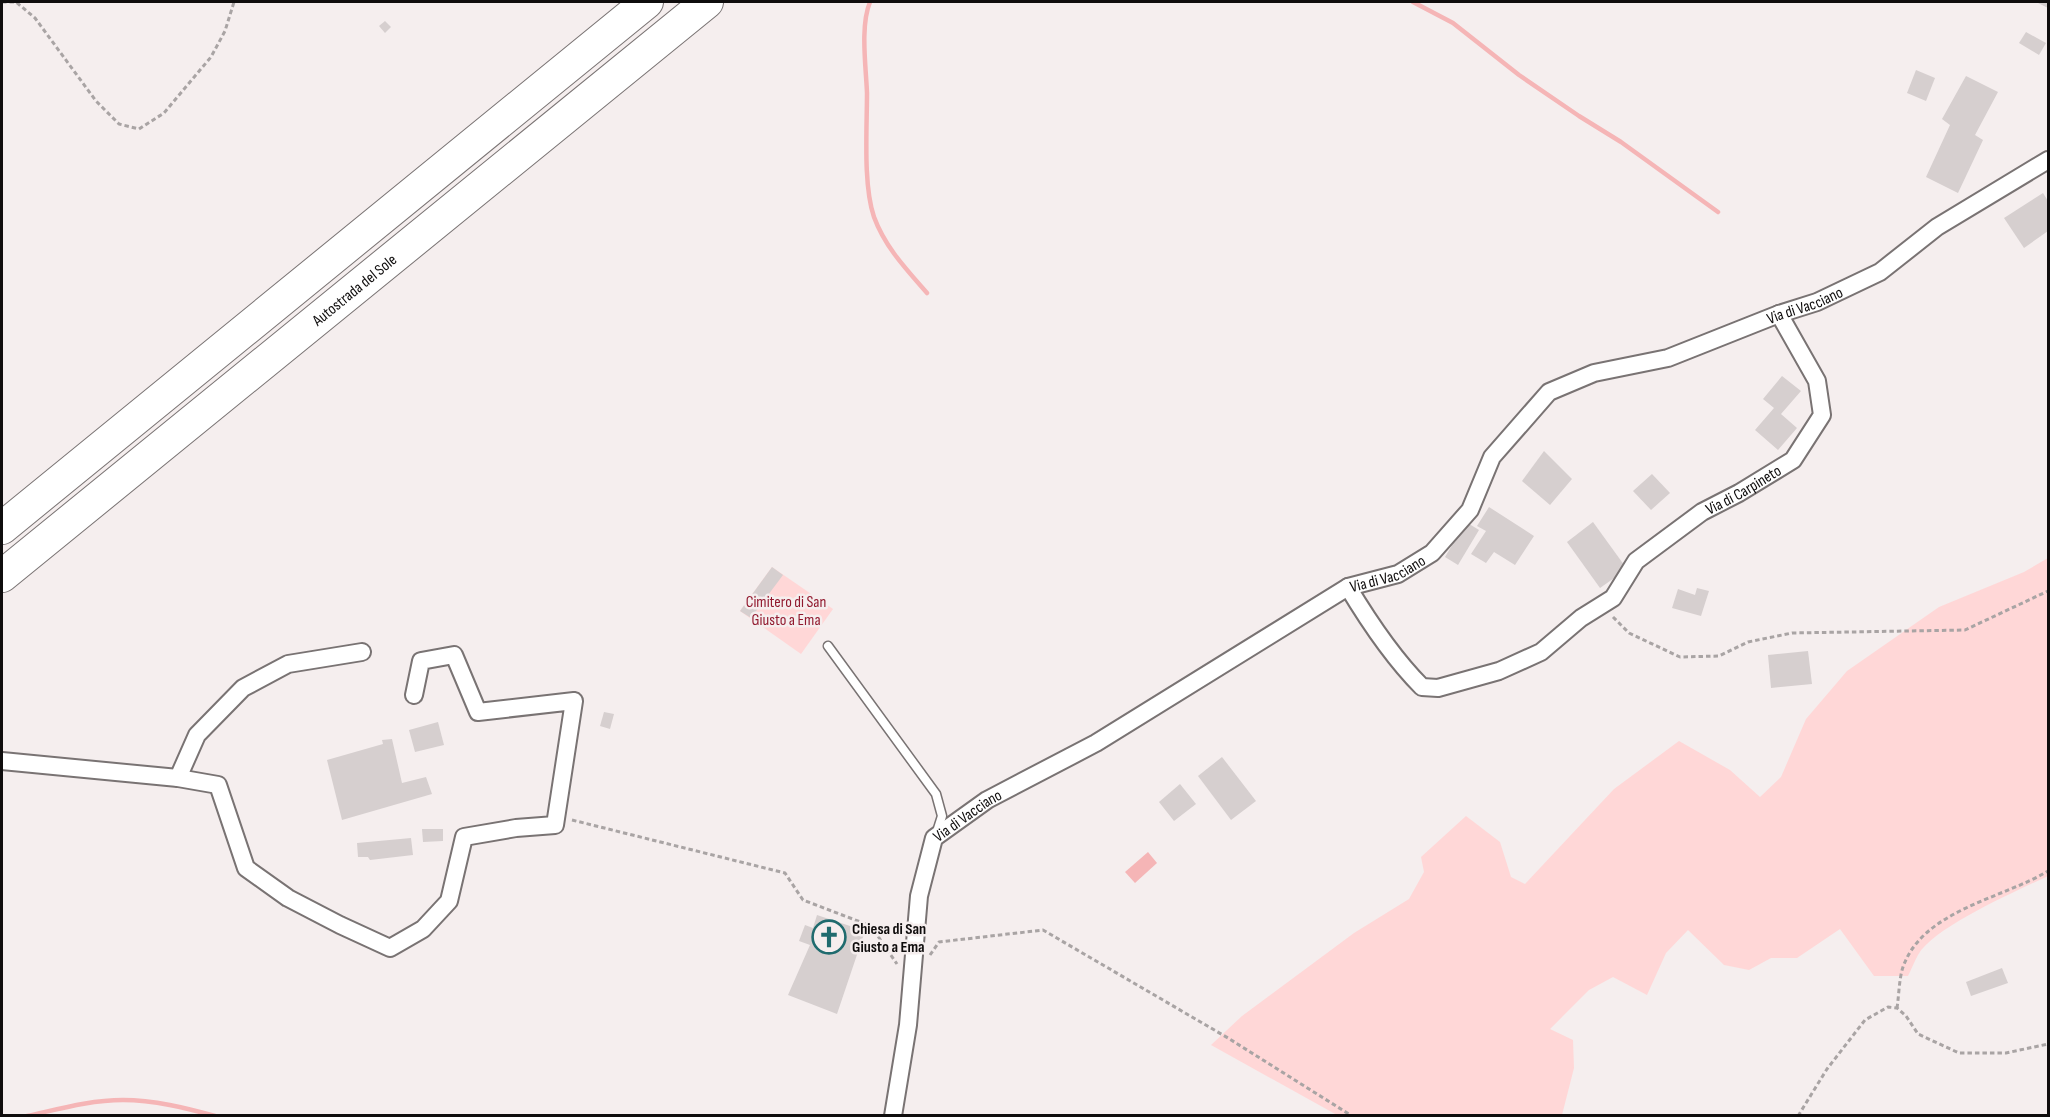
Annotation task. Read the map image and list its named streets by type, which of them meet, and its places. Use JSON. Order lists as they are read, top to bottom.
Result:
{
  "streets": {
    "highway": ["Autostrada del Sole"],
    "street": ["Via di Vacciano", "Via di Carpineto"]
  },
  "crossings": [
    ["Via di Vacciano", "Via di Carpineto"]
  ],
  "parks": ["Cimitero di San Giusto a Ema"],
  "places": {
    "church": ["Chiesa di San Giusto a Ema"]
  }
}
